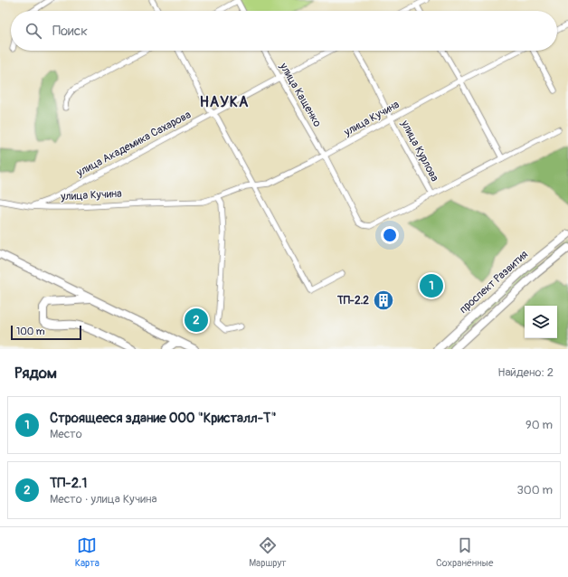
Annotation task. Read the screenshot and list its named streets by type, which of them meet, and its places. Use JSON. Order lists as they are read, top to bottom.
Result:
{
  "streets": {
    "street": [
      "улица Кащенко",
      "улица Кучина",
      "улица Академика Сахарова",
      "улица Курлова",
      "проспект Развития"
    ]
  },
  "crossings": [
    ["улица Кащенко", "улица Кучина"],
    ["улица Кащенко", "улица Академика Сахарова"],
    ["улица Кащенко", "улица Курлова"],
    ["улица Кучина", "улица Академика Сахарова"],
    ["улица Кучина", "улица Курлова"]
  ],
  "districts": ["НАУКА"],
  "places": {
    "building": ["ТП-2.2"]
  },
  "scale_bar": "100 m",
  "page": {
    "search": "Поиск",
    "pins": ["1", "2"],
    "scale": "100 m",
    "heading": ["Рядом", "Найдено: 2"],
    "list": [
      {
        "mark": "1",
        "name": "Строящееся здание ООО \"Кристалл-Т\"",
        "note": "Место",
        "value": "90 m"
      },
      {
        "mark": "2",
        "name": "ТП-2.1",
        "note": "Место · улица Кучина",
        "value": "300 m"
      }
    ],
    "nav": ["Карта", "Маршрут", "Сохранённые"]
  }
}
